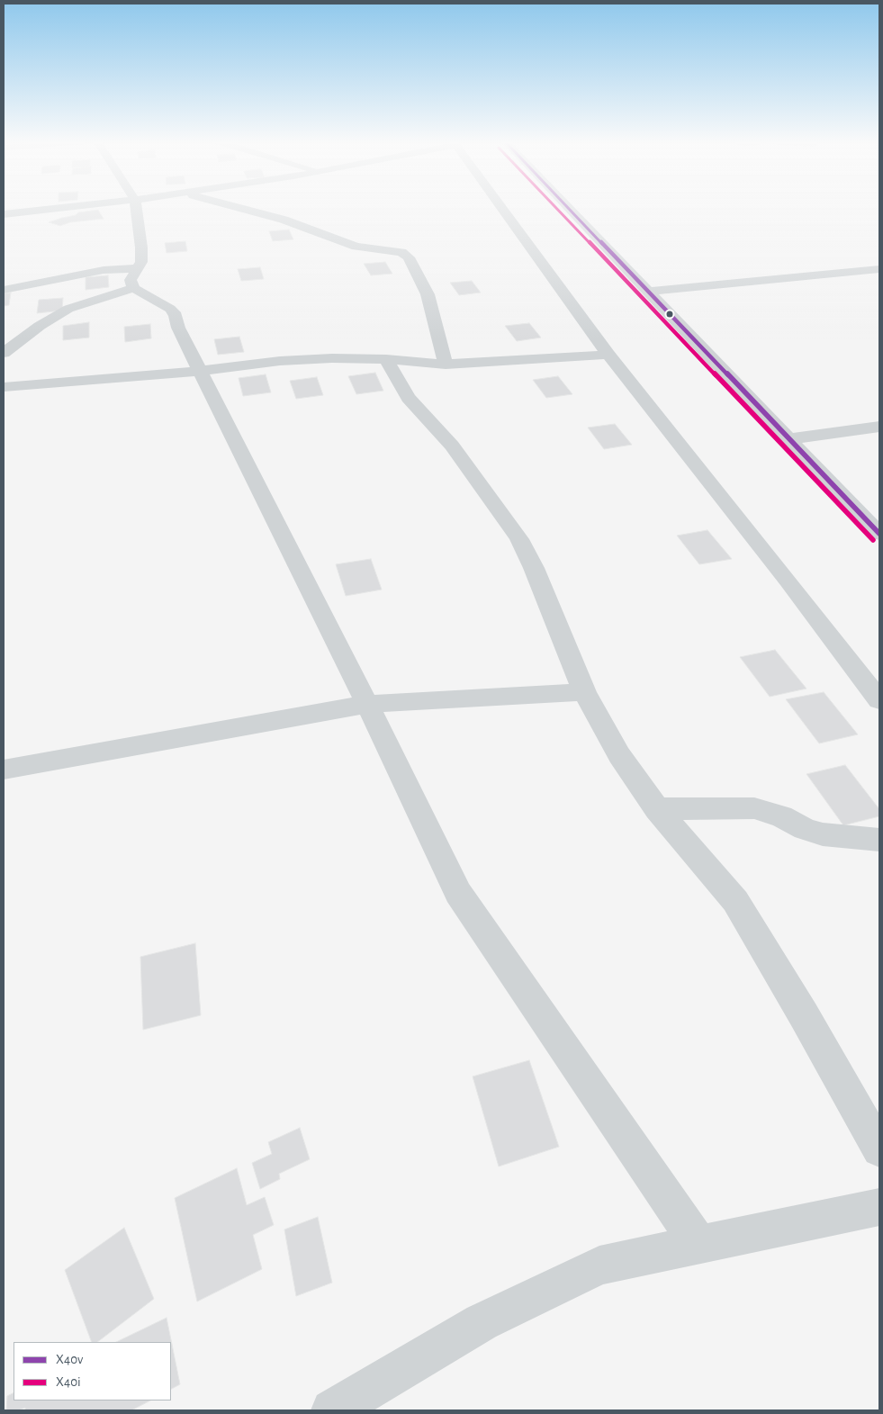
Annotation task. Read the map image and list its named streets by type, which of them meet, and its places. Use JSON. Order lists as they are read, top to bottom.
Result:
{
  "lines": ["transit line X40v", "transit line X40i"],
  "legend": ["X40v", "X40i"]
}
